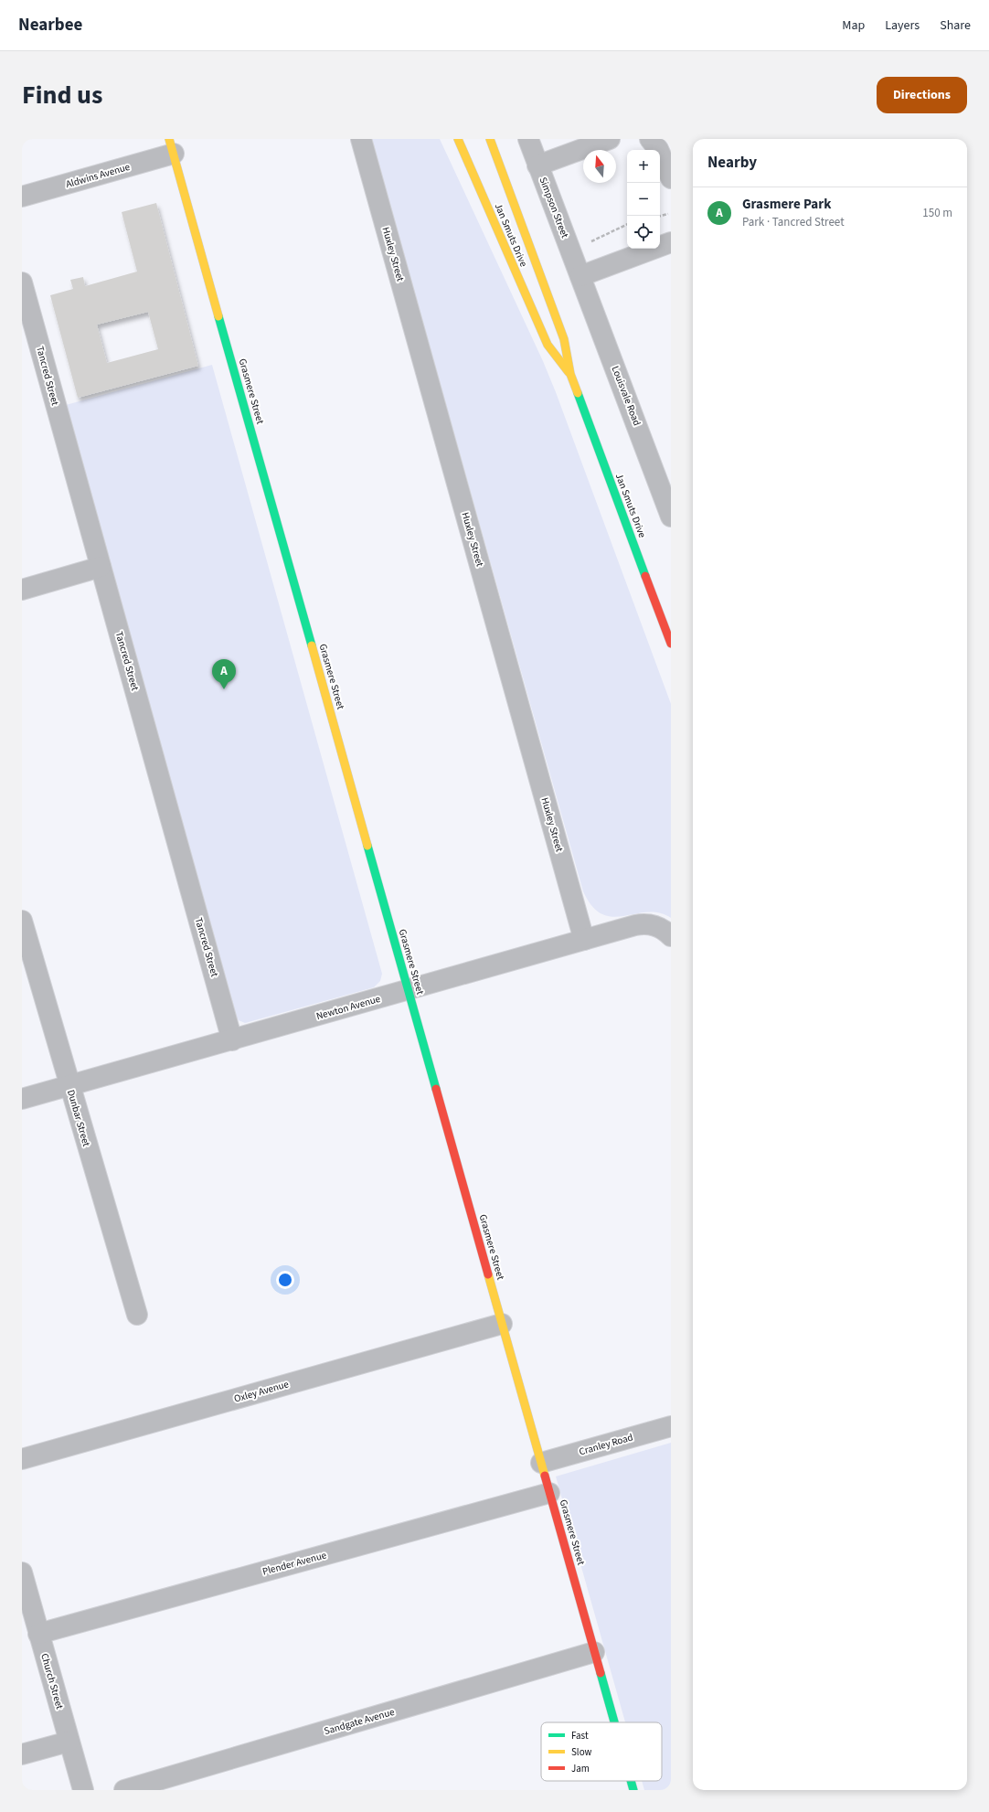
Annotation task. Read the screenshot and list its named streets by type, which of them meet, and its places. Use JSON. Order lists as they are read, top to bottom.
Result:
{
  "streets": {
    "street": [
      "Aldwins Avenue",
      "Simpson Street",
      "Jan Smuts Drive",
      "Huxley Street",
      "Tancred Street",
      "Grasmere Street",
      "Louisvale Road",
      "Newton Avenue",
      "Dunbar Street",
      "Oxley Avenue",
      "Cranley Road",
      "Plender Avenue",
      "Church Street",
      "Sandgate Avenue"
    ]
  },
  "crossings": [
    ["Aldwins Avenue", "Grasmere Street"],
    ["Simpson Street", "Louisvale Road"],
    ["Huxley Street", "Newton Avenue"],
    ["Tancred Street", "Newton Avenue"],
    ["Grasmere Street", "Newton Avenue"],
    ["Grasmere Street", "Oxley Avenue"],
    ["Grasmere Street", "Cranley Road"],
    ["Grasmere Street", "Plender Avenue"],
    ["Grasmere Street", "Sandgate Avenue"],
    ["Newton Avenue", "Dunbar Street"],
    ["Plender Avenue", "Church Street"]
  ],
  "legend": ["Fast", "Slow", "Jam"],
  "north": "top",
  "page": {
    "header": "Nearbee",
    "nav": ["Map", "Layers", "Share"],
    "title": "Find us",
    "buttons": "Directions",
    "heading": "Nearby",
    "map_buttons": ["+", "−"],
    "list": [
      {
        "mark": "A",
        "name": "Grasmere Park",
        "note": "Park · Tancred Street",
        "value": "150 m"
      }
    ],
    "pins": "A"
  }
}
